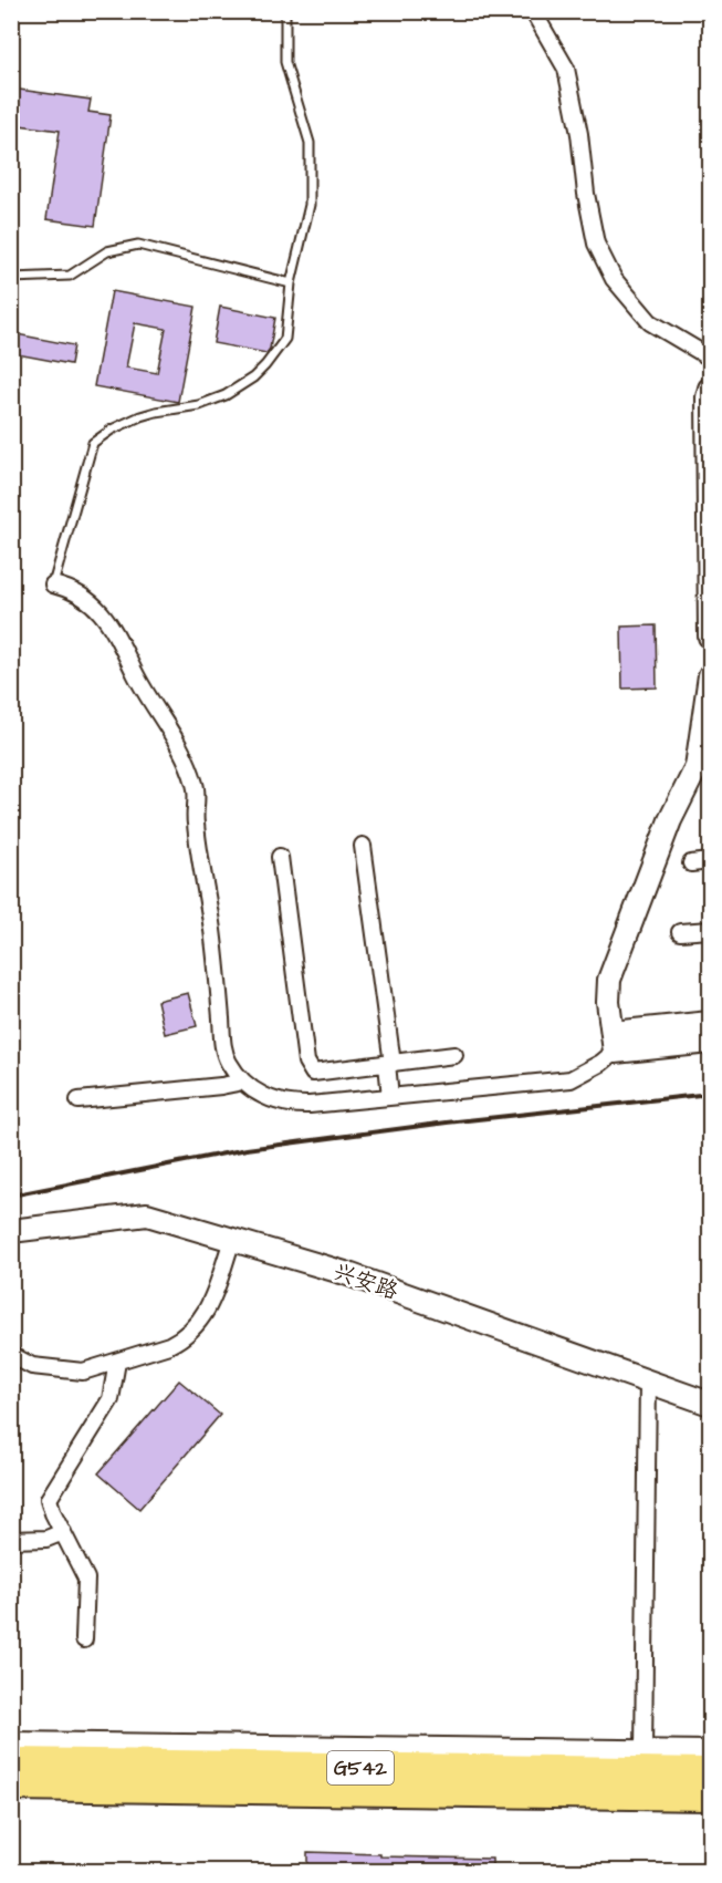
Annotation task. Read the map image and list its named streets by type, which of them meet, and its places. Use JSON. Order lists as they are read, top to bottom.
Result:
{
  "streets": {
    "highway": ["G542"],
    "street": ["兴安路"]
  }
}
